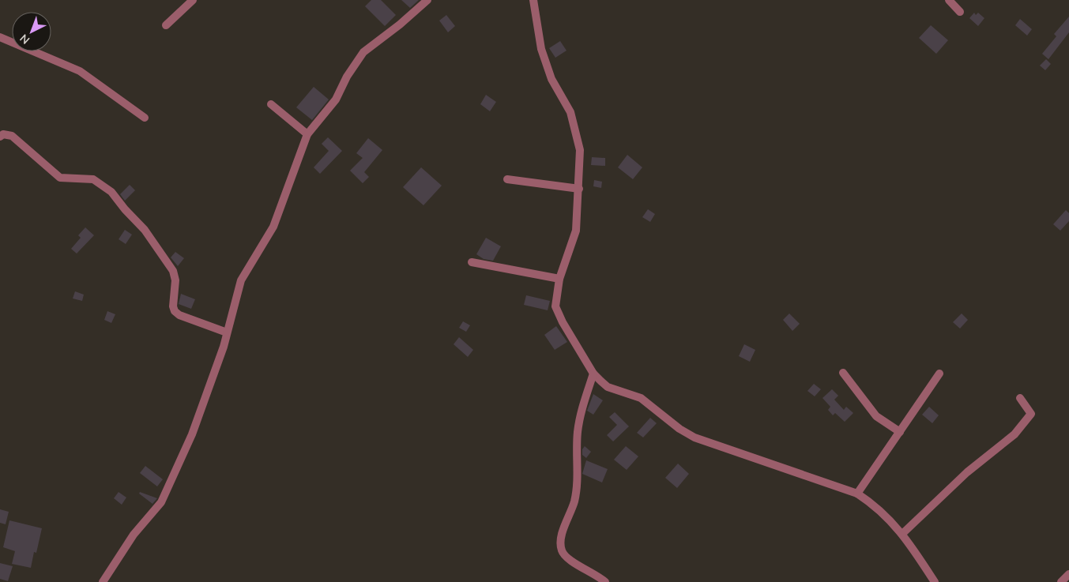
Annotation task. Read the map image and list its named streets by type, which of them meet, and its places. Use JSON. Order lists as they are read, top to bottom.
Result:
{
  "north": "bottom left"
}
